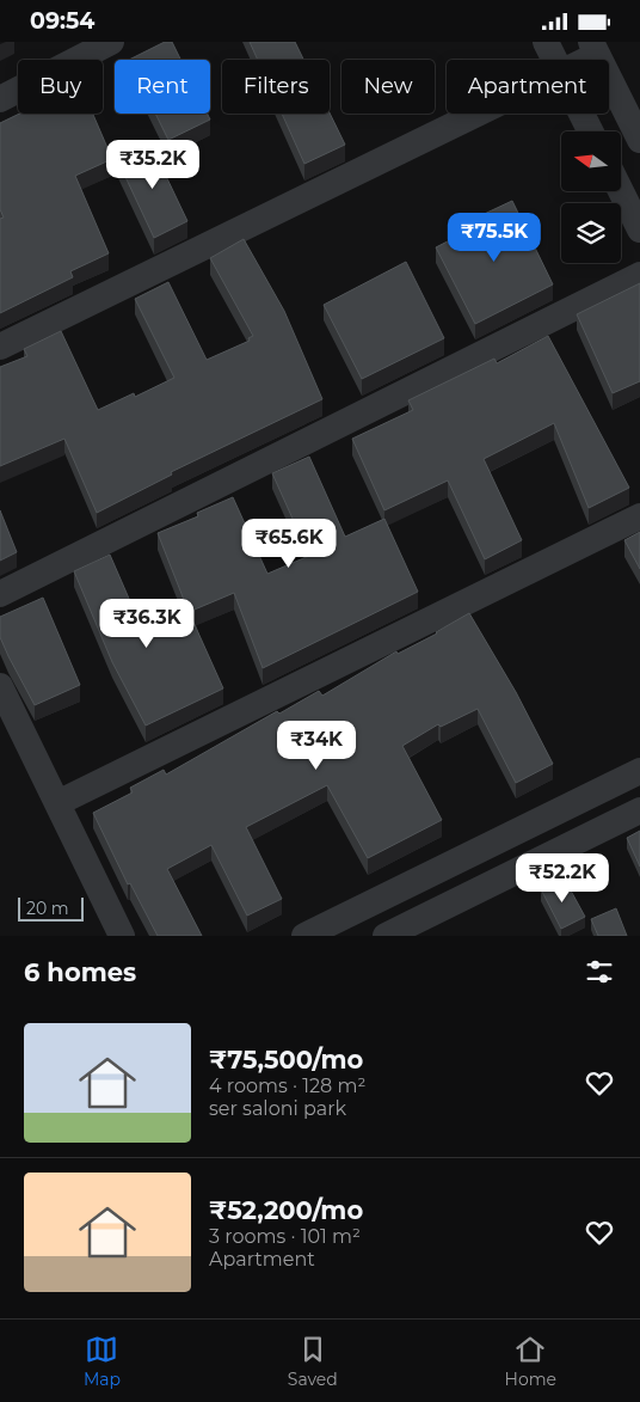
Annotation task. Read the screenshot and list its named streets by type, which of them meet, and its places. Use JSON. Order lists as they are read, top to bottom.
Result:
{
  "scale_bar": "20 m",
  "north": "left",
  "page": {
    "status": "09:54",
    "chip": [
      "Buy",
      "Rent",
      "Filters",
      "New",
      "Apartment"
    ],
    "price": [
      "₹35.2K",
      "₹75.5K",
      "₹65.6K",
      "₹36.3K",
      "₹34K",
      "₹52.2K"
    ],
    "scale": "20 m",
    "heading": "6 homes",
    "list": [
      {
        "name": "₹75,500/mo",
        "note": "4 rooms · 128 m² · ser saloni park"
      },
      {
        "name": "₹52,200/mo",
        "note": "3 rooms · 101 m² · Apartment"
      }
    ],
    "tabs": ["Map", "Saved", "Home"]
  }
}
